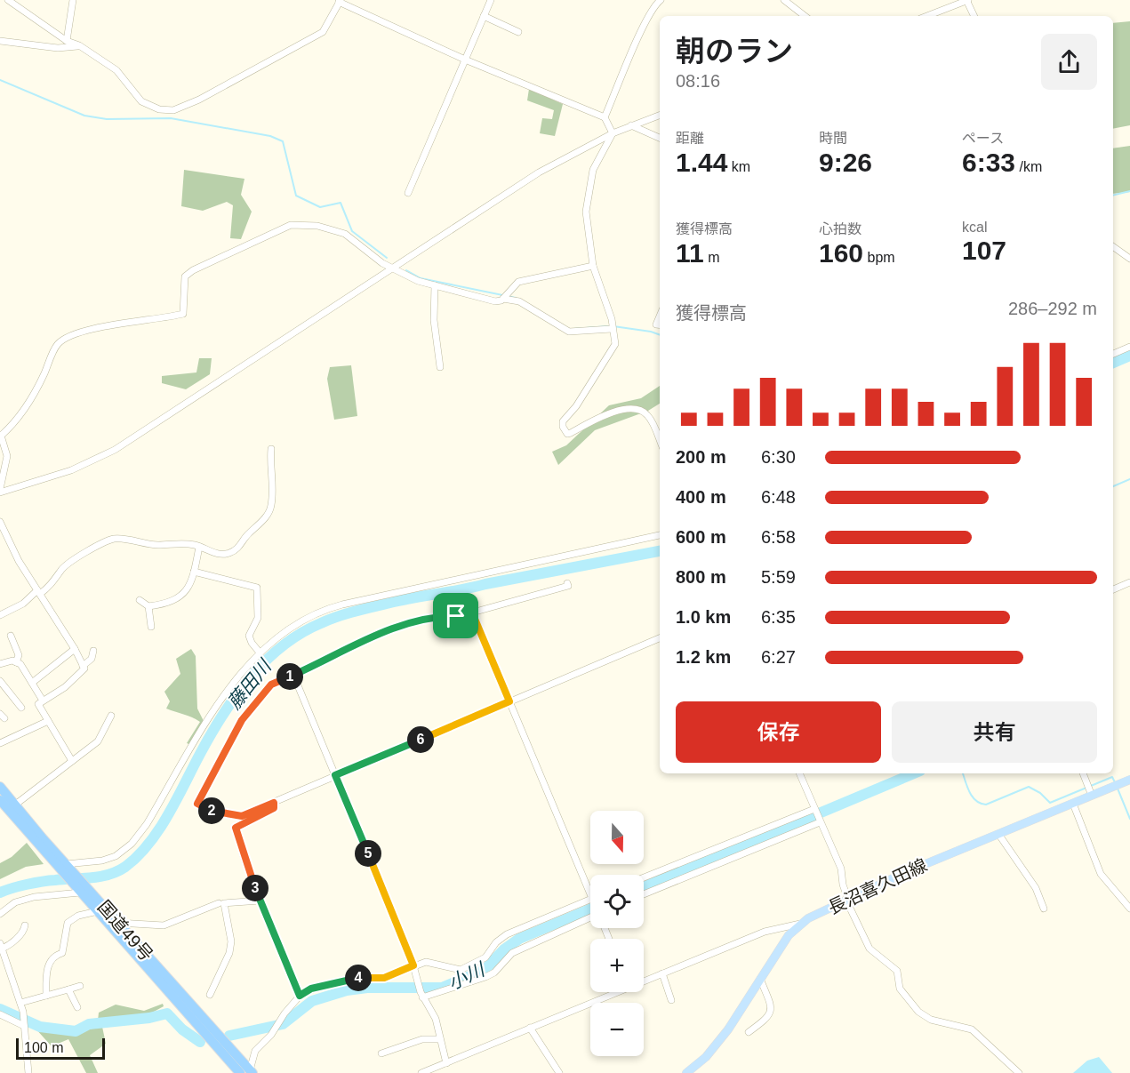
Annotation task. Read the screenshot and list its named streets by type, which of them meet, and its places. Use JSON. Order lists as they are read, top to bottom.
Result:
{
  "streets": {
    "highway": ["国道49号"],
    "main road": ["長沼喜久田線"]
  },
  "water": ["藤田川", "小川"],
  "scale_bar": "100 m",
  "north": "bottom",
  "page": {
    "heading": ["朝のラン", "08:16"],
    "stats": [
      ["距離", "1.44 km"],
      ["時間", "9:26"],
      ["ペース", "6:33 /km"],
      ["獲得標高", "11 m"],
      ["心拍数", "160 bpm"],
      ["kcal", "107"]
    ],
    "chart": ["獲得標高", "286–292 m"],
    "list": [
      {
        "name": "200 m",
        "note": "6:30"
      },
      {
        "name": "400 m",
        "note": "6:48"
      },
      {
        "name": "600 m",
        "note": "6:58"
      },
      {
        "name": "800 m",
        "note": "5:59"
      },
      {
        "name": "1.0 km",
        "note": "6:35"
      },
      {
        "name": "1.2 km",
        "note": "6:27"
      }
    ],
    "pins": [
      "1",
      "6",
      "2",
      "5",
      "3",
      "4"
    ],
    "buttons": ["保存", "共有"],
    "map_buttons": ["+", "−"],
    "scale": "100 m"
  }
}
